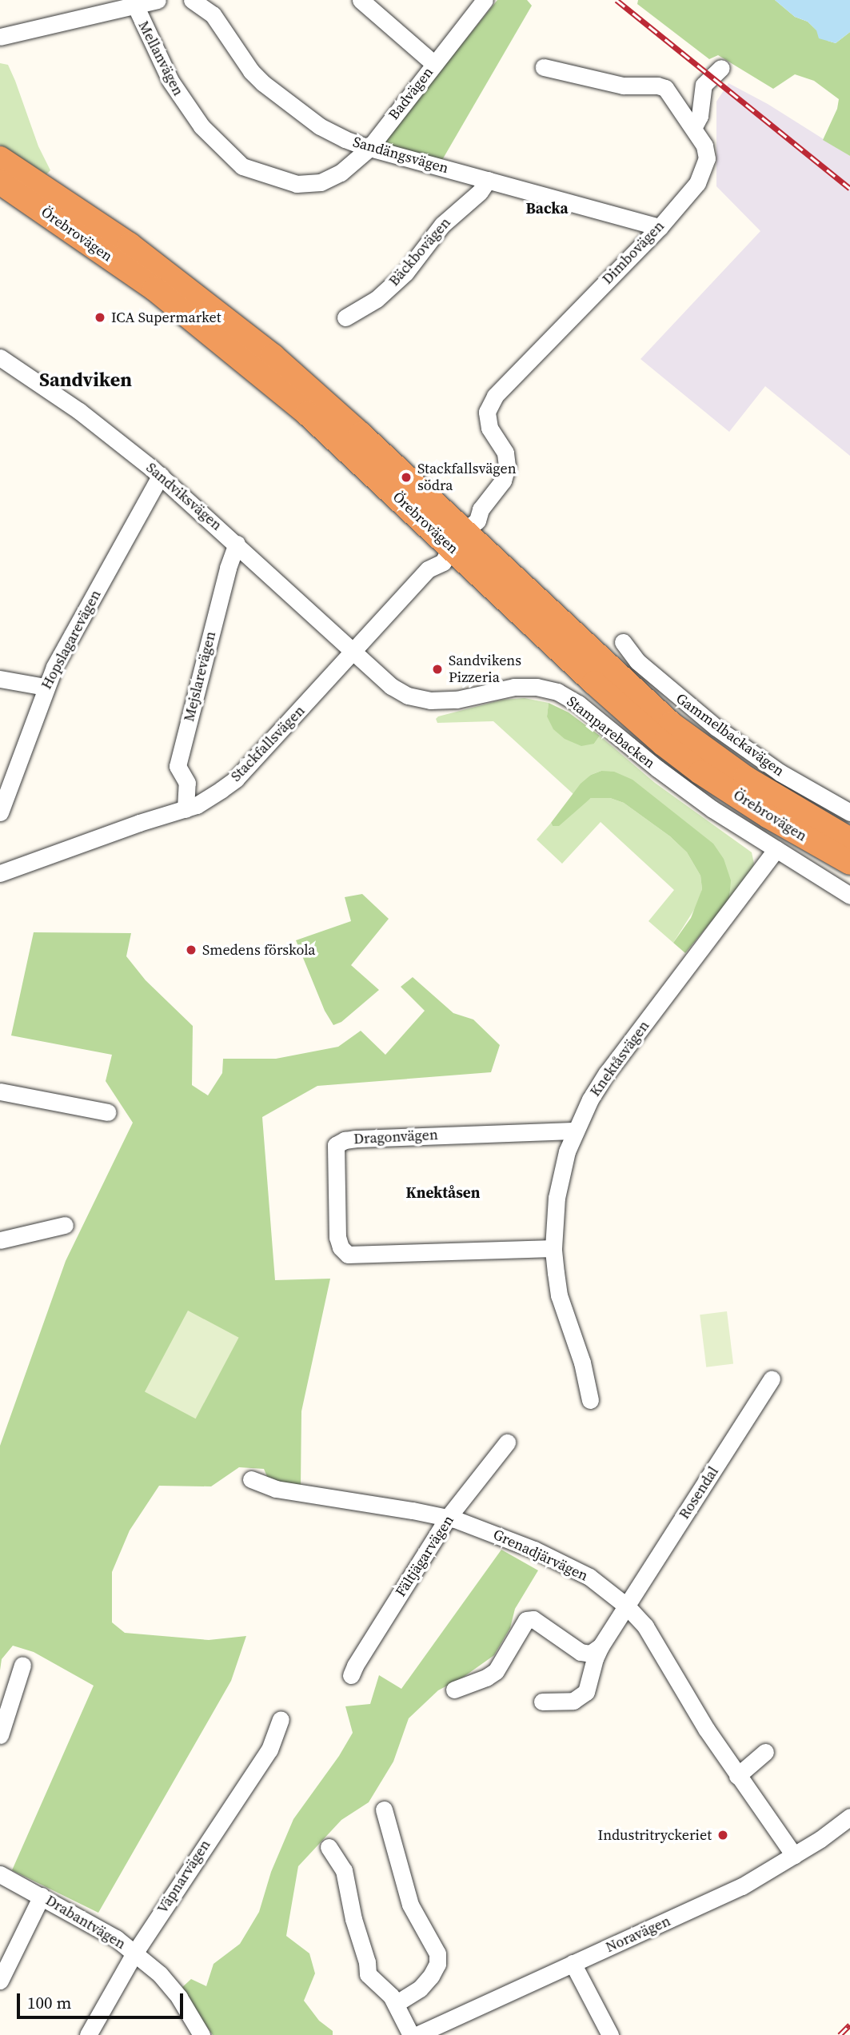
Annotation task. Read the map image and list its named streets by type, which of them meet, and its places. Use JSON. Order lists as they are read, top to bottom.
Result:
{
  "streets": {
    "highway": ["Örebrovägen"],
    "street": [
      "Mellanvägen",
      "Badvägen",
      "Sandängsvägen",
      "Bäckbovägen",
      "Dimbovägen",
      "Sandviksvägen",
      "Hopslagarevägen",
      "Mejslarevägen",
      "Stamparebacken",
      "Gammelbackavägen",
      "Stackfallsvägen",
      "Knektåsvägen",
      "Dragonvägen",
      "Rosendal",
      "Grenadjärvägen",
      "Fältjägarvägen",
      "Väpnarvägen",
      "Drabantvägen",
      "Noravägen"
    ]
  },
  "crossings": [
    ["Mellanvägen", "Badvägen"],
    ["Badvägen", "Sandängsvägen"],
    ["Sandängsvägen", "Bäckbovägen"],
    ["Sandängsvägen", "Dimbovägen"],
    ["Örebrovägen", "Dimbovägen"],
    ["Örebrovägen", "Stackfallsvägen"],
    ["Dimbovägen", "Stackfallsvägen"],
    ["Sandviksvägen", "Hopslagarevägen"],
    ["Sandviksvägen", "Mejslarevägen"],
    ["Sandviksvägen", "Stamparebacken"],
    ["Sandviksvägen", "Stackfallsvägen"],
    ["Mejslarevägen", "Stackfallsvägen"],
    ["Stamparebacken", "Stackfallsvägen"],
    ["Stamparebacken", "Knektåsvägen"],
    ["Knektåsvägen", "Dragonvägen"],
    ["Rosendal", "Grenadjärvägen"],
    ["Grenadjärvägen", "Fältjägarvägen"],
    ["Grenadjärvägen", "Noravägen"],
    ["Väpnarvägen", "Drabantvägen"]
  ],
  "districts": ["Backa", "Sandviken", "Knektåsen"],
  "places": [
    "ICA Supermarket",
    "Stackfallsvägen södra",
    "Sandvikens Pizzeria",
    "Smedens förskola",
    "Industritryckeriet"
  ],
  "scale_bar": "100 m"
}
